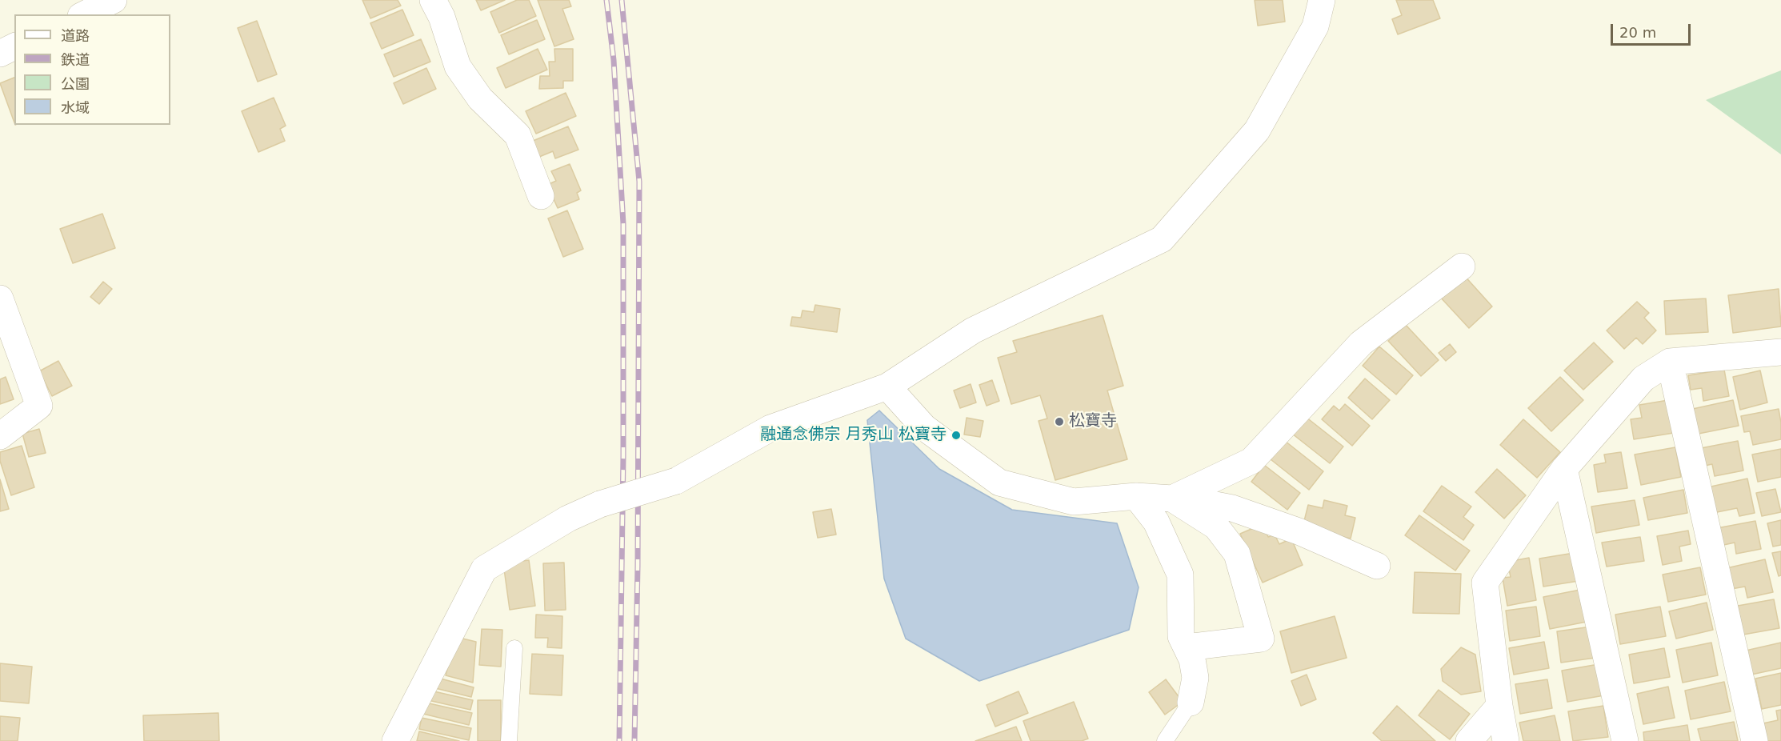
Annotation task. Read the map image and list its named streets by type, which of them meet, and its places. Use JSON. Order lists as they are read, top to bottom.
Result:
{
  "places": ["松寶寺", "融通念佛宗 月秀山 松寶寺"],
  "legend": [
    "道路",
    "鉄道",
    "公園",
    "水域"
  ],
  "scale_bar": "20 m"
}
